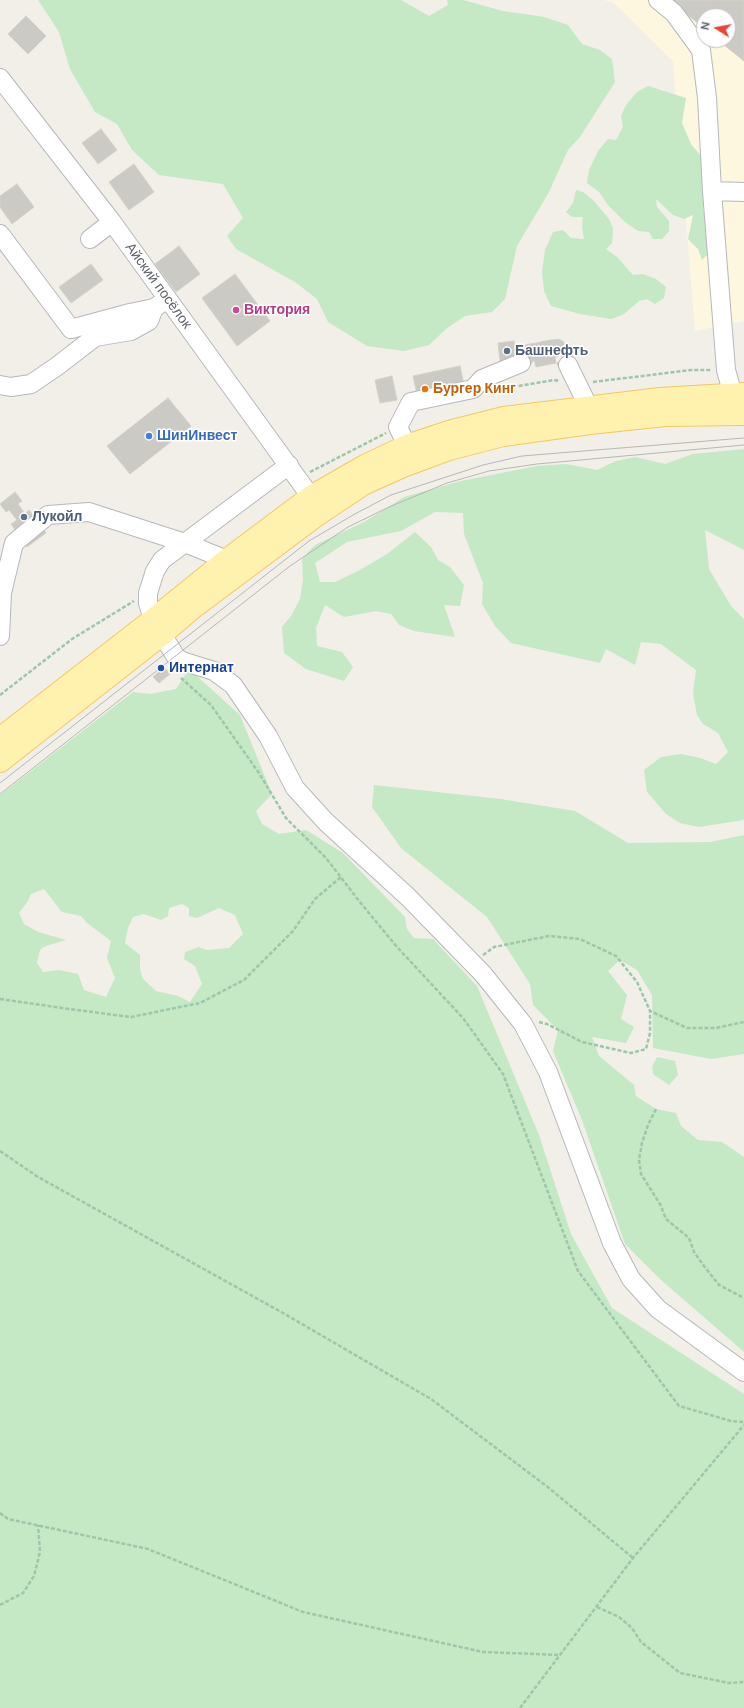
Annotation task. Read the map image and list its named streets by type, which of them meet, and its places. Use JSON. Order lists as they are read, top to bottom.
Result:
{
  "streets": {
    "street": ["Айский посёлок"]
  },
  "places": [
    "Виктория",
    "Башнефть",
    "Бургер Кинг",
    "ШинИнвест",
    "Лукойл",
    "Интернат"
  ],
  "north": "left"
}
